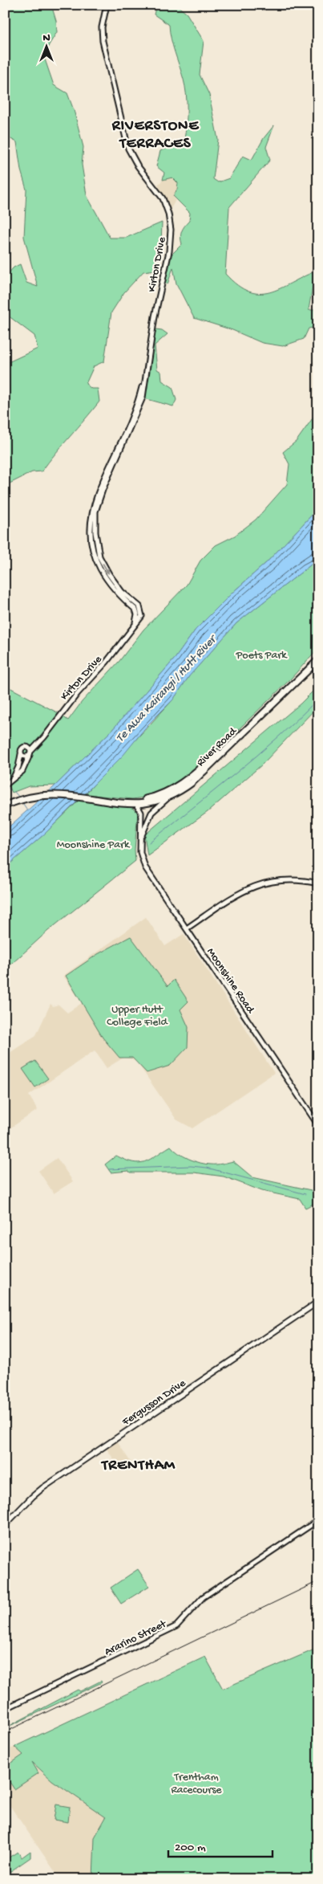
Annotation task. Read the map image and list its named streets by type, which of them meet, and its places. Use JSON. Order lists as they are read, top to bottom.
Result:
{
  "streets": {
    "highway": ["River Road"],
    "main road": ["Fergusson Drive"],
    "street": ["Kirton Drive", "Moonshine Road", "Ararino Street"]
  },
  "crossings": [
    ["River Road", "Moonshine Road"]
  ],
  "districts": ["RIVERSTONE TERRACES", "TRENTHAM"],
  "water": ["Te Awa Kairangi / Hutt River"],
  "parks": [
    "Poets Park",
    "Moonshine Park",
    "Upper Hutt College Field",
    "Trentham Racecourse"
  ],
  "scale_bar": "200 m",
  "north": "top"
}
